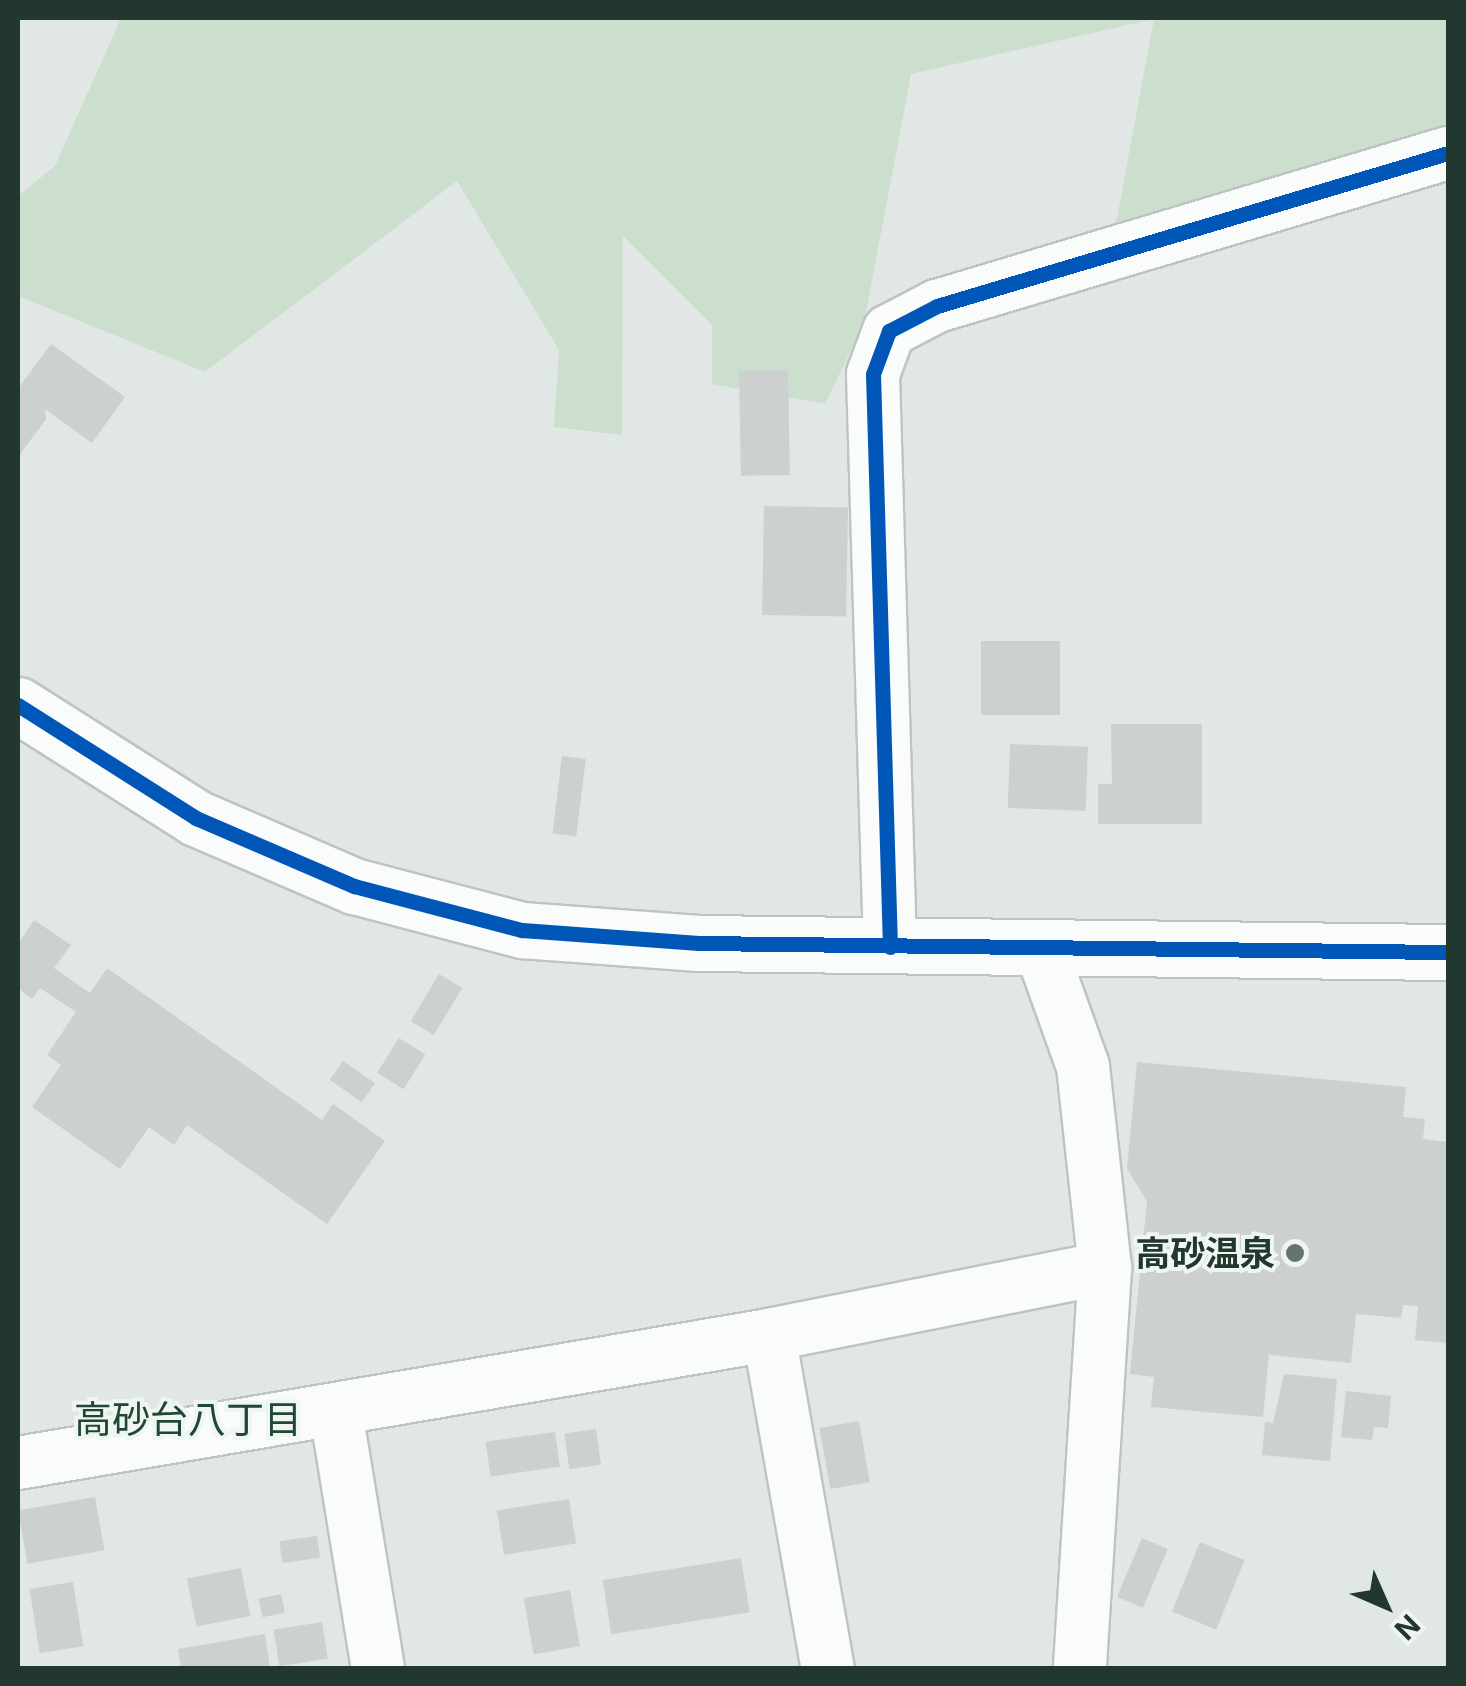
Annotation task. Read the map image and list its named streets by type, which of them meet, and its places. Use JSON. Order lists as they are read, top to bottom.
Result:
{
  "districts": ["高砂台八丁目"],
  "places": ["高砂温泉"],
  "north": "bottom right"
}
